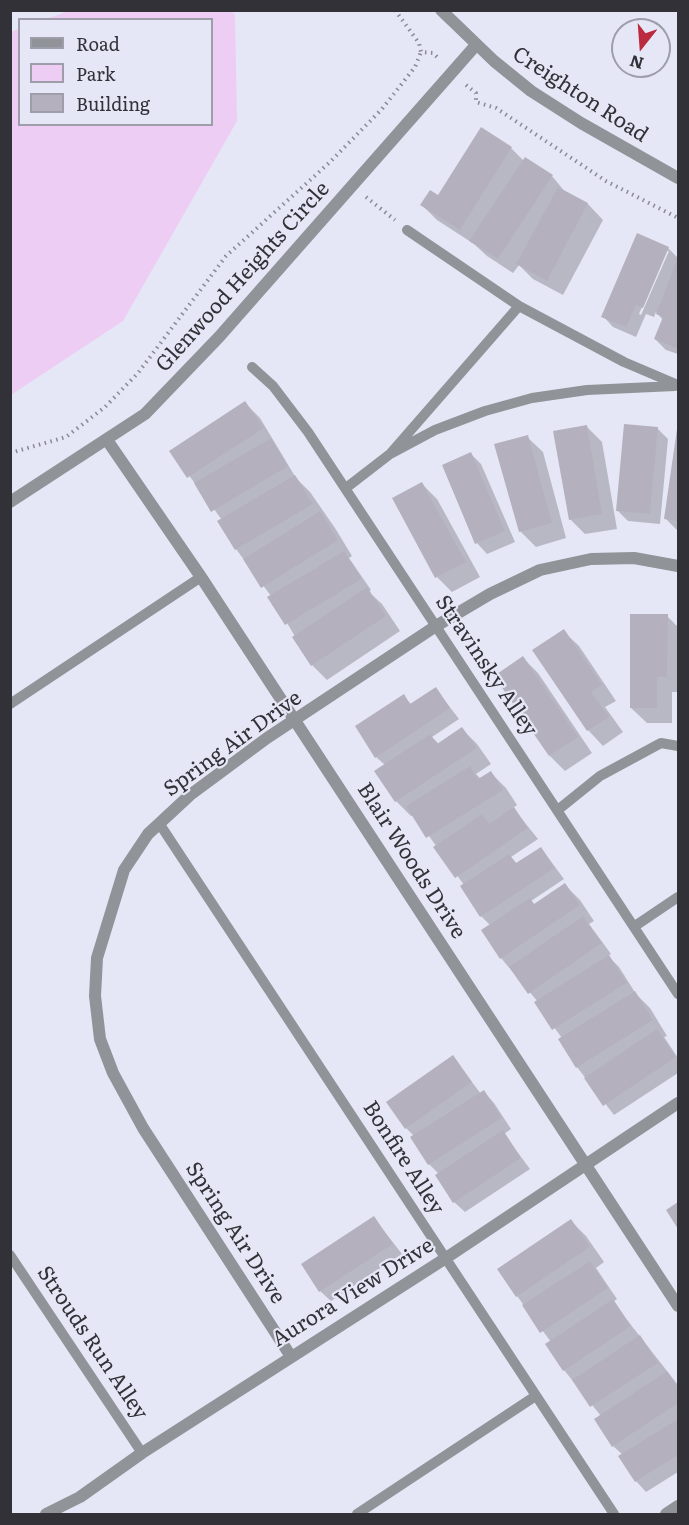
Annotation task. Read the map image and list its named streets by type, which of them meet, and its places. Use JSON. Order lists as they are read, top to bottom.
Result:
{
  "streets": {
    "street": [
      "Creighton Road",
      "Glenwood Heights Circle",
      "Spring Air Drive",
      "Blair Woods Drive",
      "Aurora View Drive"
    ],
    "lane": ["Stravinsky Alley", "Bonfire Alley", "Strouds Run Alley"]
  },
  "crossings": [
    ["Creighton Road", "Glenwood Heights Circle"],
    ["Glenwood Heights Circle", "Blair Woods Drive"],
    ["Stravinsky Alley", "Spring Air Drive"],
    ["Spring Air Drive", "Blair Woods Drive"],
    ["Spring Air Drive", "Bonfire Alley"],
    ["Spring Air Drive", "Aurora View Drive"],
    ["Blair Woods Drive", "Aurora View Drive"],
    ["Bonfire Alley", "Aurora View Drive"],
    ["Aurora View Drive", "Strouds Run Alley"]
  ],
  "legend": ["Road", "Park", "Building"],
  "north": "bottom"
}
